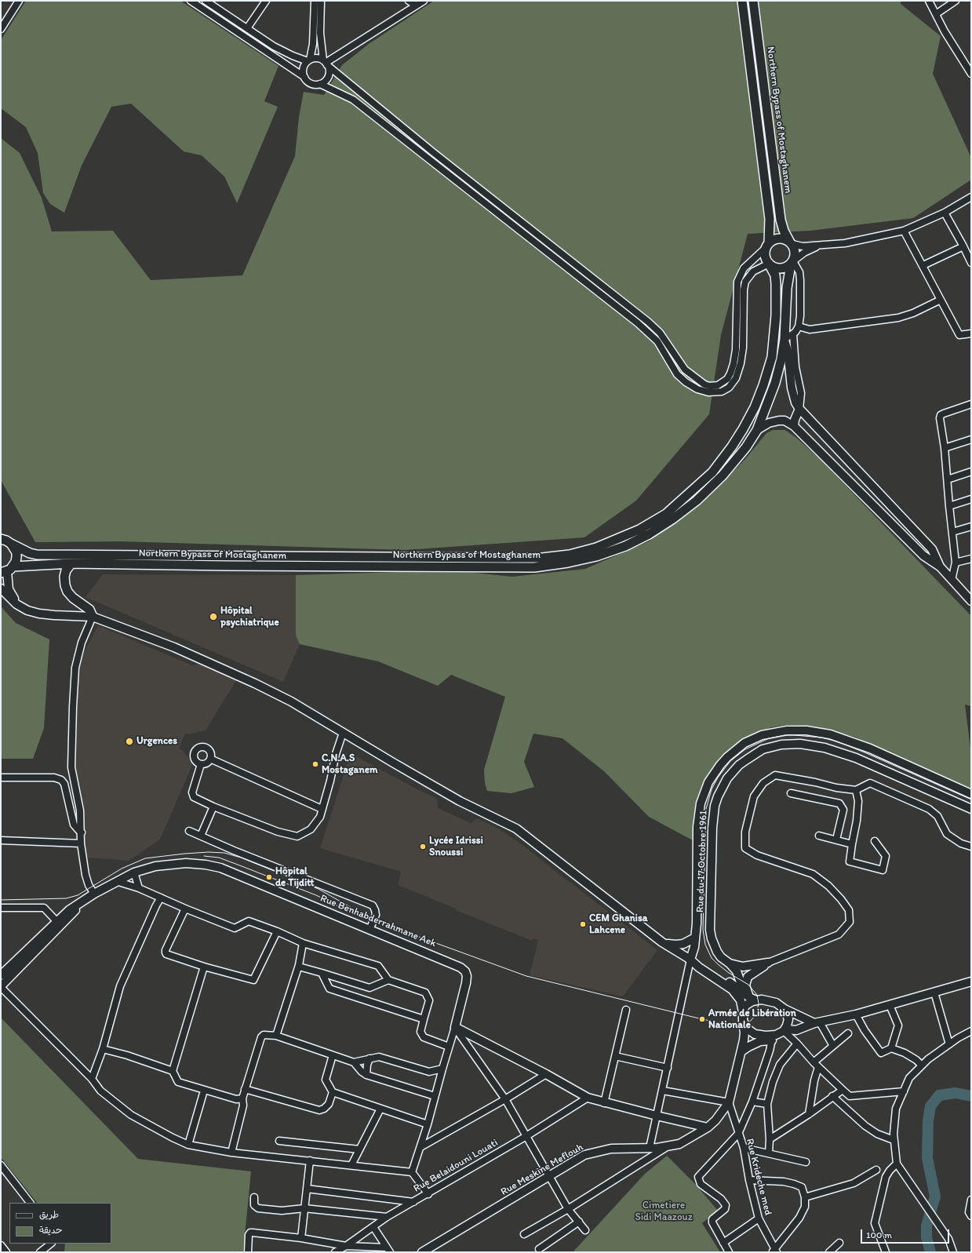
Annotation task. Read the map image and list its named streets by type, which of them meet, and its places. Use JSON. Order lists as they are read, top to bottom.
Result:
{
  "streets": {
    "highway": ["Northern Bypass of Mostaghanem"],
    "main road": ["Rue du 17 Octobre 1961", "Rue Benhabderrahmane Aek", "Rue Meskine Meflouh"],
    "street": ["Rue Belaidouni Louati", "Rue Krideche med"]
  },
  "crossings": [
    ["Rue du 17 Octobre 1961", "Rue Meskine Meflouh"],
    ["Rue Meskine Meflouh", "Rue Krideche med"]
  ],
  "parks": ["Cimetiere Sidi Maazouz"],
  "places": [
    "Hôpital psychiatrique",
    "Urgences",
    "C.N.A.S Mostaganem",
    "Lycée Idrissi Snoussi",
    "Hôpital de Tijditt",
    "CEM Ghanisa Lahcene",
    "Armée de Libération Nationale"
  ],
  "legend": ["طريق", "حديقة"],
  "scale_bar": "100 m"
}
